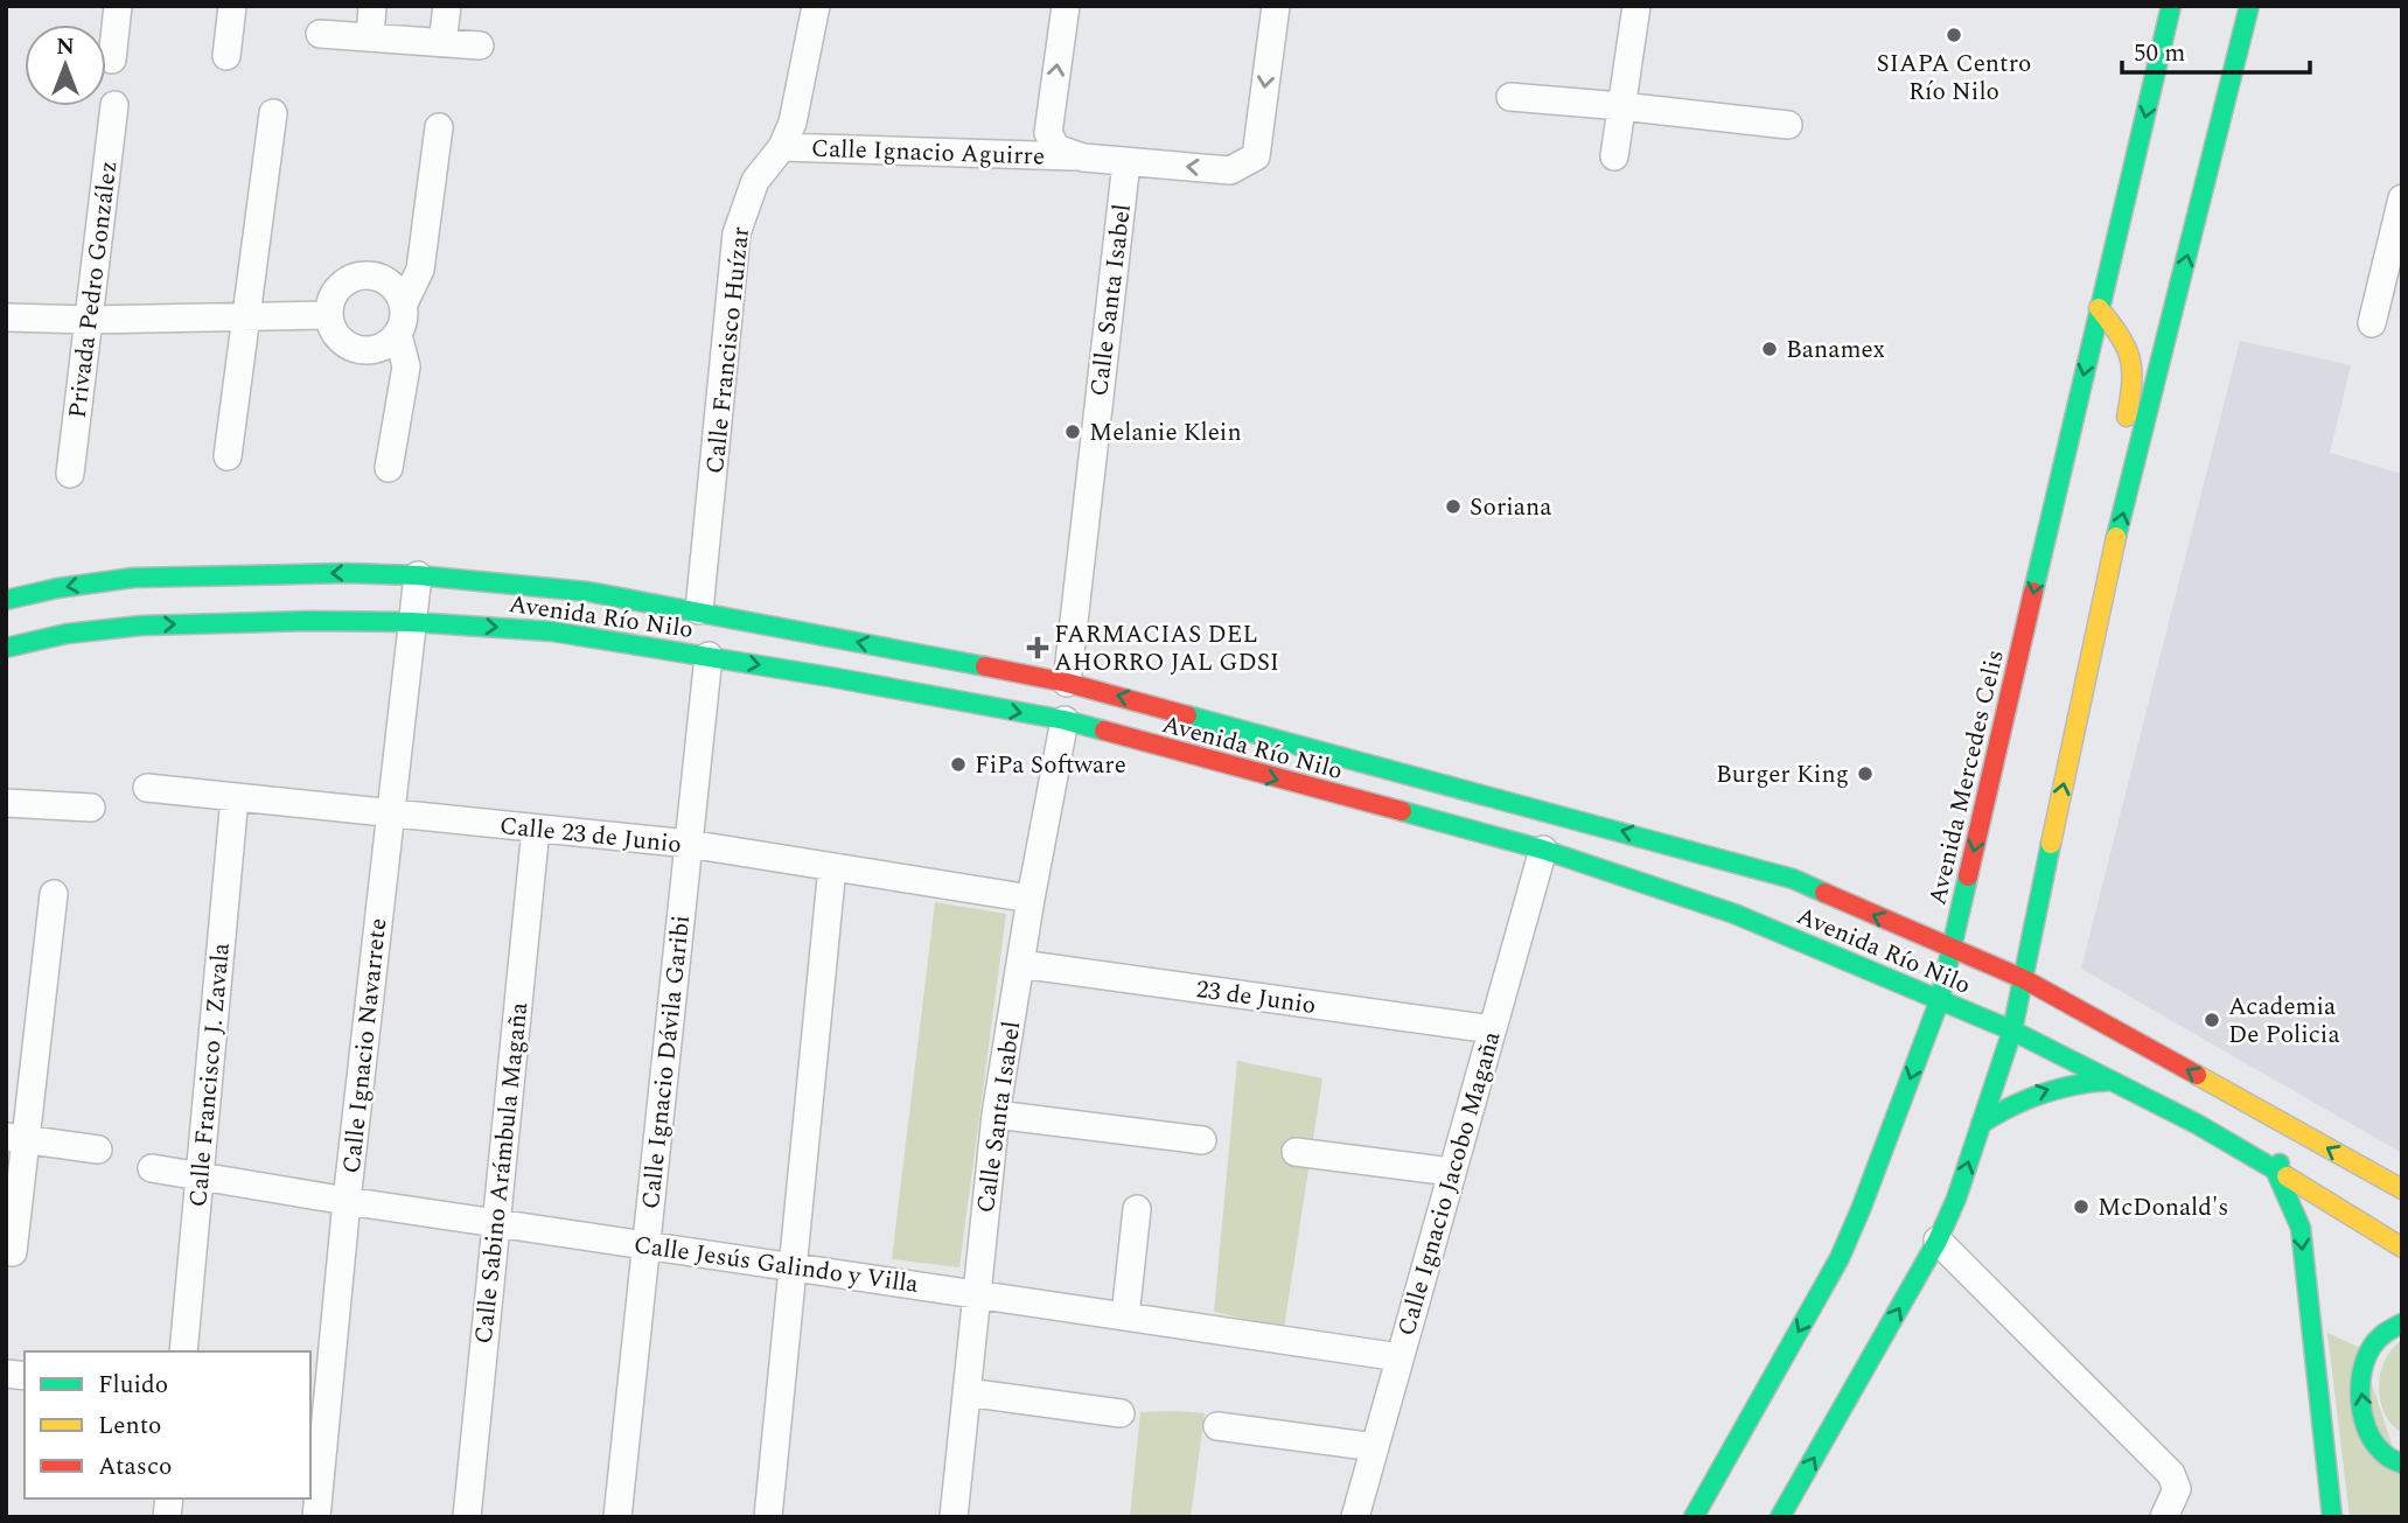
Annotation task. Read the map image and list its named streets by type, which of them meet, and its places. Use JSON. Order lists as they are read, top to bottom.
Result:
{
  "streets": {
    "main road": ["Avenida Río Nilo", "Avenida Mercedes Celis"],
    "street": [
      "Calle Ignacio Aguirre",
      "Privada Pedro González",
      "Calle Santa Isabel",
      "Calle Francisco Huízar",
      "Calle 23 de Junio",
      "23 de Junio",
      "Calle Ignacio Navarrete",
      "Calle Ignacio Dávila Garibi",
      "Calle Francisco J. Zavala",
      "Calle Sabino Arámbula Magaña",
      "Calle Ignacio Jacobo Magaña",
      "Calle Jesús Galindo y Villa"
    ]
  },
  "crossings": [
    ["Calle Ignacio Aguirre", "Calle Santa Isabel"],
    ["Calle Ignacio Aguirre", "Calle Francisco Huízar"],
    ["Calle Santa Isabel", "Avenida Río Nilo"],
    ["Calle Santa Isabel", "Calle 23 de Junio"],
    ["Calle Santa Isabel", "23 de Junio"],
    ["Calle Santa Isabel", "Calle Jesús Galindo y Villa"],
    ["Calle Francisco Huízar", "Avenida Río Nilo"],
    ["Avenida Río Nilo", "Avenida Mercedes Celis"],
    ["Avenida Río Nilo", "Calle Ignacio Navarrete"],
    ["Avenida Río Nilo", "Calle Ignacio Dávila Garibi"],
    ["Avenida Río Nilo", "Calle Ignacio Jacobo Magaña"],
    ["Calle 23 de Junio", "Calle Ignacio Navarrete"],
    ["Calle 23 de Junio", "Calle Ignacio Dávila Garibi"],
    ["Calle 23 de Junio", "Calle Francisco J. Zavala"],
    ["Calle 23 de Junio", "Calle Sabino Arámbula Magaña"],
    ["23 de Junio", "Calle Ignacio Jacobo Magaña"],
    ["Calle Ignacio Navarrete", "Calle Jesús Galindo y Villa"],
    ["Calle Ignacio Dávila Garibi", "Calle Jesús Galindo y Villa"],
    ["Calle Francisco J. Zavala", "Calle Jesús Galindo y Villa"],
    ["Calle Sabino Arámbula Magaña", "Calle Jesús Galindo y Villa"],
    ["Calle Ignacio Jacobo Magaña", "Calle Jesús Galindo y Villa"]
  ],
  "places": {
    "other": [
      "SIAPA Centro Río Nilo",
      "Banamex",
      "Melanie Klein",
      "Soriana",
      "FiPa Software",
      "Burger King",
      "Academia De Policia",
      "McDonald's"
    ],
    "health": ["FARMACIAS DEL AHORRO JAL GDSI"]
  },
  "legend": ["Fluido", "Lento", "Atasco"],
  "scale_bar": "50 m",
  "north": "top"
}
